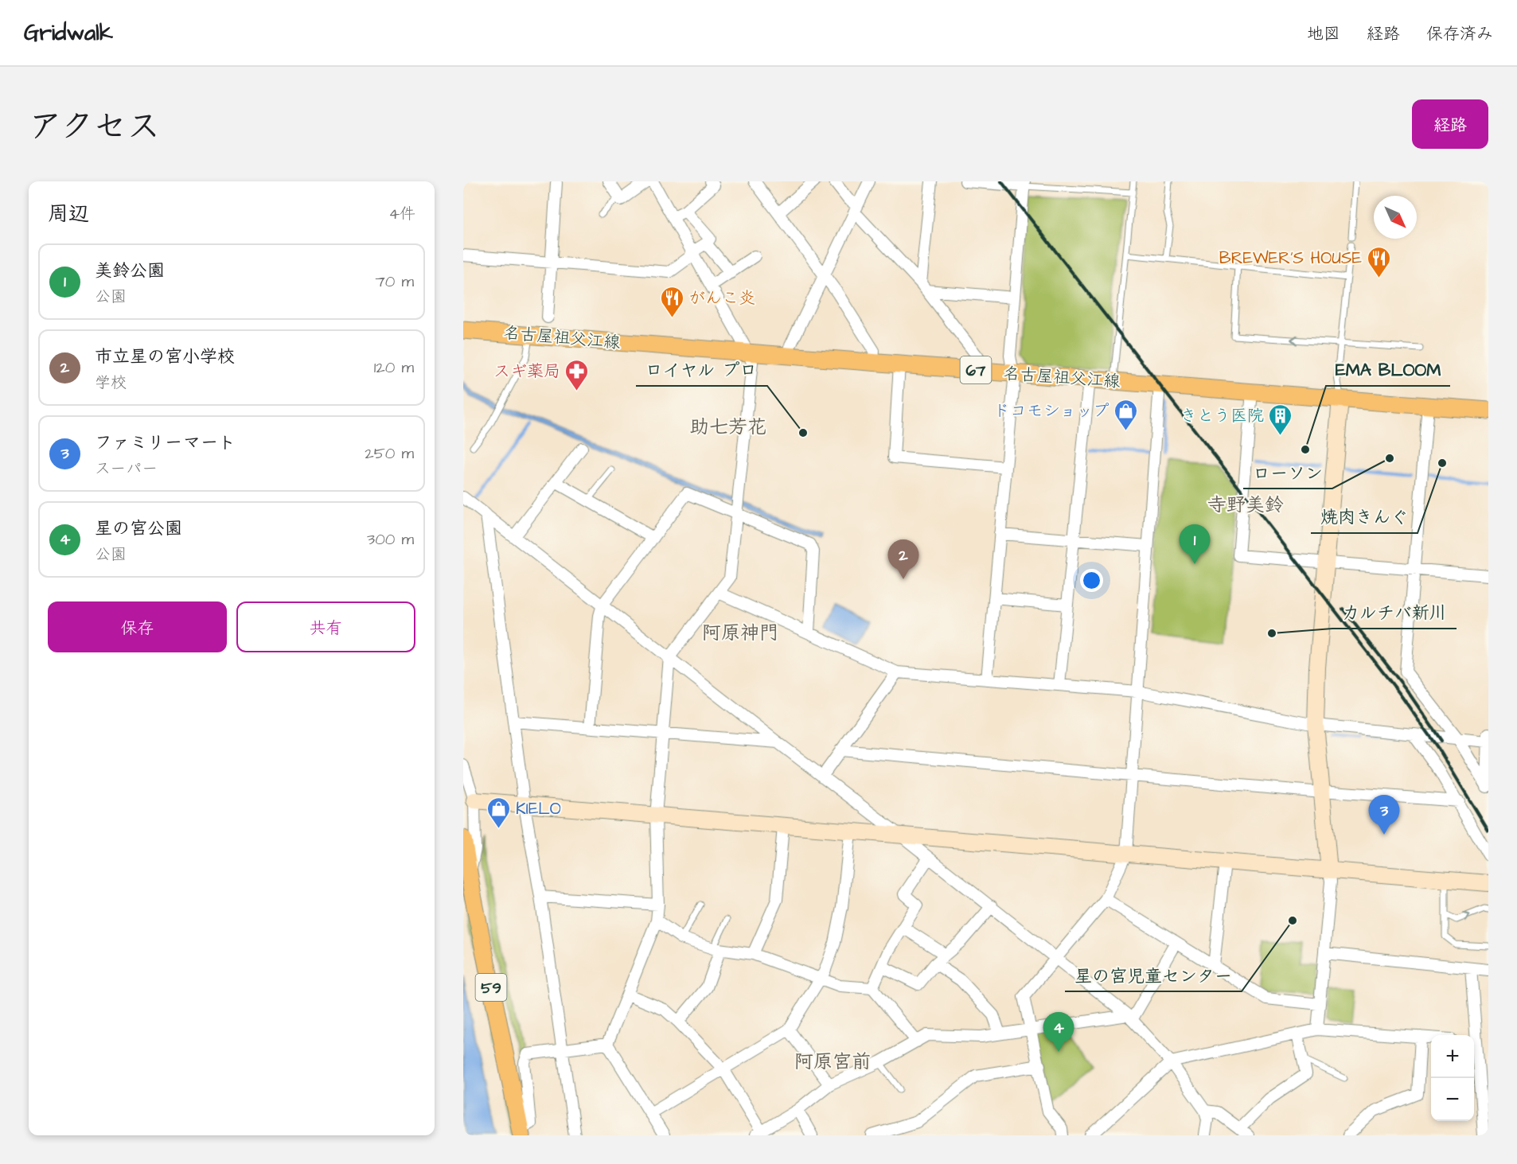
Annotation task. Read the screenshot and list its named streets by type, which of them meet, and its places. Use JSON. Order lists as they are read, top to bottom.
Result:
{
  "streets": {
    "main road": ["名古屋祖父江線", "67", "59"]
  },
  "districts": [
    "助七芳花",
    "寺野美鈴",
    "阿原神門",
    "阿原宮前"
  ],
  "places": {
    "restaurant": ["BREWER'S HOUSE", "がんこ炎"],
    "pharmacy": ["スギ薬局"],
    "shop": ["ドコモショップ", "KIELO"],
    "other": [
      "ロイヤル プロ",
      "EMA BLOOM",
      "ローソン",
      "焼肉きんぐ",
      "カルチバ新川",
      "星の宮児童センター"
    ],
    "building": ["きとう医院"]
  },
  "north": "bottom right",
  "page": {
    "header": "Gridwalk",
    "nav": ["地図", "経路", "保存済み"],
    "title": "アクセス",
    "buttons": [
      "経路",
      ["保存", "共有"]
    ],
    "heading": ["周辺", "4件"],
    "list": [
      {
        "mark": "1",
        "name": "美鈴公園",
        "note": "公園",
        "value": "70 m"
      },
      {
        "mark": "2",
        "name": "市立星の宮小学校",
        "note": "学校",
        "value": "120 m"
      },
      {
        "mark": "3",
        "name": "ファミリーマート",
        "note": "スーパー",
        "value": "250 m"
      },
      {
        "mark": "4",
        "name": "星の宮公園",
        "note": "公園",
        "value": "300 m"
      }
    ],
    "pins": [
      "1",
      "2",
      "3",
      "4"
    ],
    "map_buttons": ["+", "−"]
  }
}
